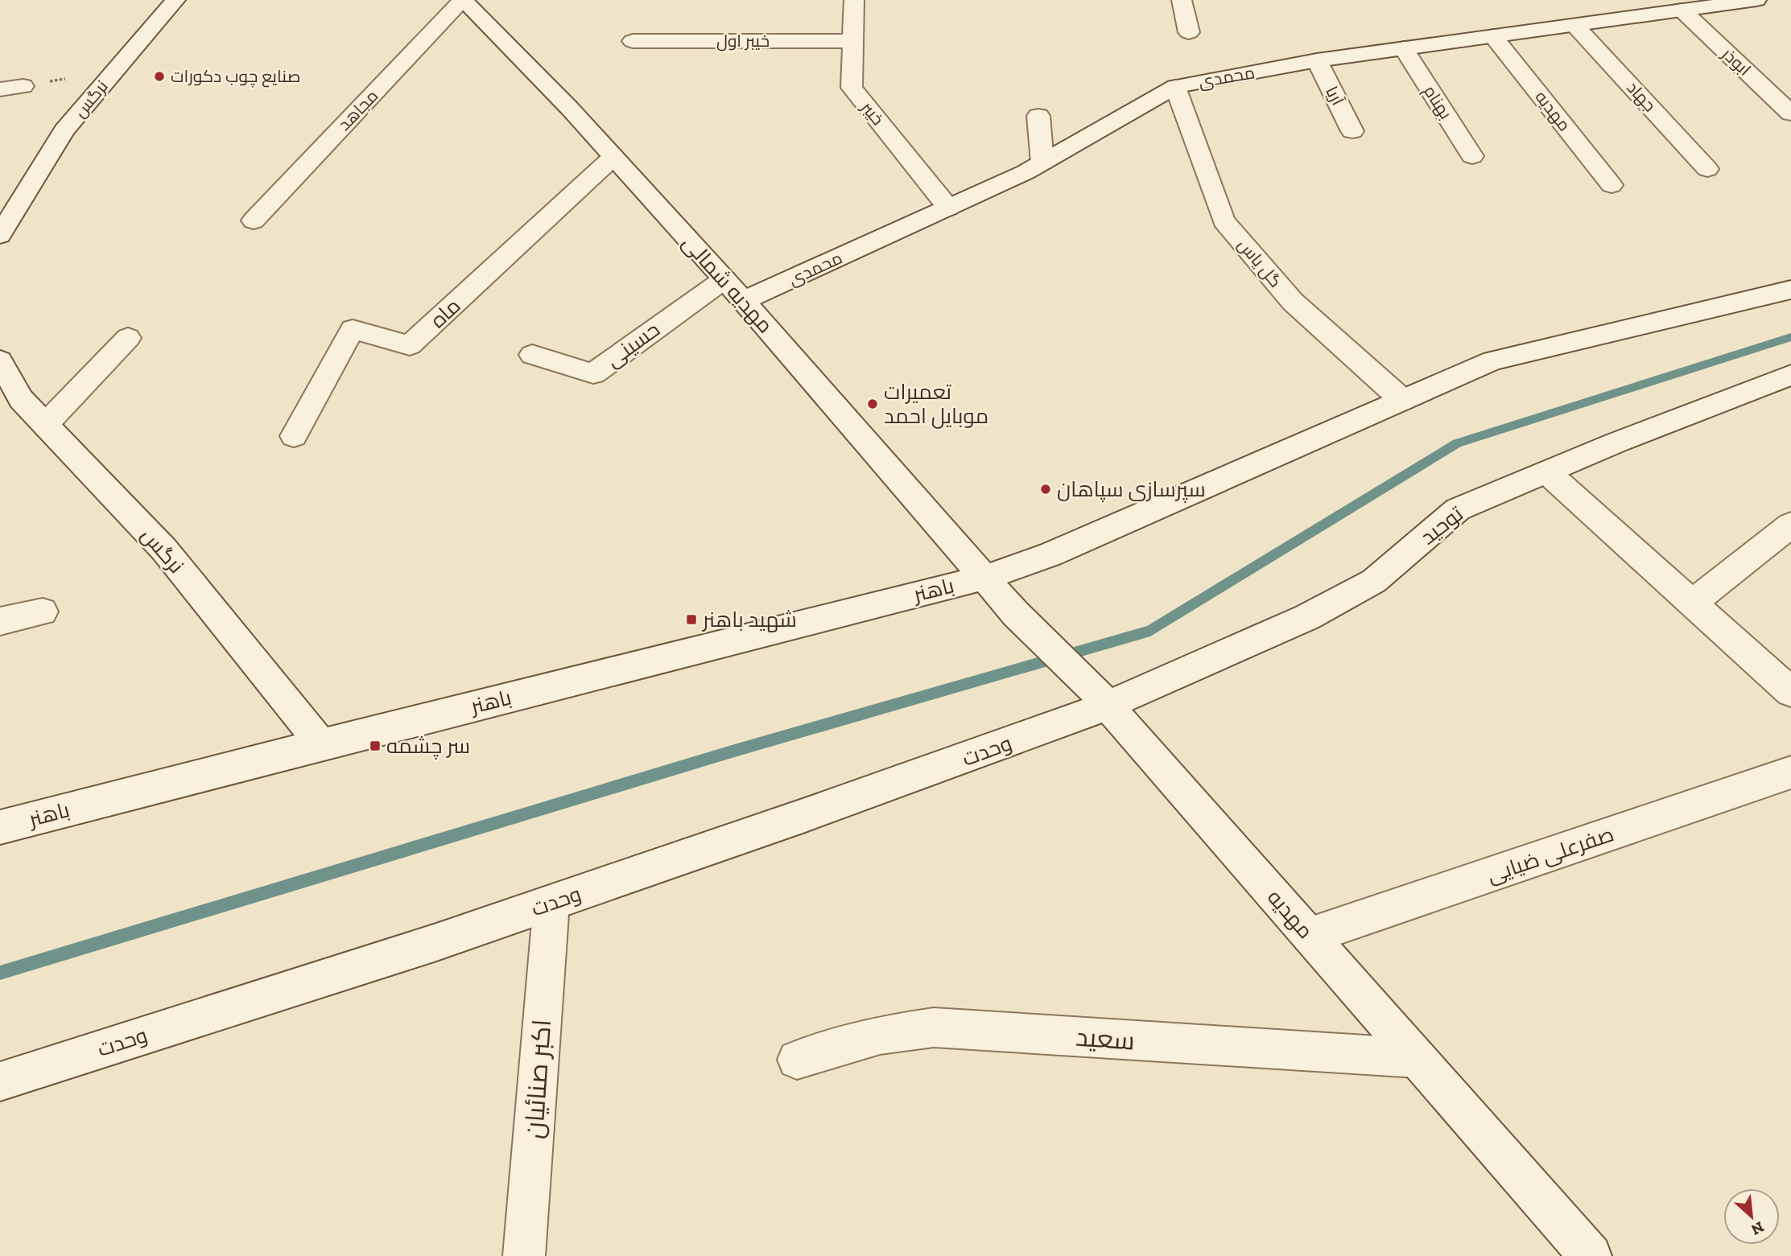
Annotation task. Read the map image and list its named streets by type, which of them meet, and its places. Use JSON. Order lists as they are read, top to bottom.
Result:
{
  "streets": {
    "street": [
      "خیبر اول",
      "ابوذر",
      "محمدی",
      "آریا",
      "جهاد",
      "نرگس",
      "بهنام",
      "مجاهد",
      "مهدیه",
      "خیبر",
      "گل یاس",
      "مهدیه شمالی",
      "ماه",
      "حسینی",
      "توحید",
      "باهنر",
      "وحدت",
      "صفرعلی ضیایی",
      "سعید",
      "اکبر صنائیان"
    ]
  },
  "crossings": [
    ["خیبر اول", "خیبر"],
    ["ابوذر", "محمدی"],
    ["محمدی", "آریا"],
    ["محمدی", "جهاد"],
    ["محمدی", "بهنام"],
    ["محمدی", "مهدیه"],
    ["محمدی", "خیبر"],
    ["محمدی", "گل یاس"],
    ["محمدی", "مهدیه شمالی"],
    ["نرگس", "باهنر"],
    ["مجاهد", "مهدیه شمالی"],
    ["مهدیه", "مهدیه شمالی"],
    ["مهدیه", "توحید"],
    ["مهدیه", "باهنر"],
    ["مهدیه", "وحدت"],
    ["مهدیه", "صفرعلی ضیایی"],
    ["مهدیه", "سعید"],
    ["گل یاس", "باهنر"],
    ["مهدیه شمالی", "ماه"],
    ["مهدیه شمالی", "حسینی"],
    ["مهدیه شمالی", "باهنر"],
    ["توحید", "وحدت"],
    ["وحدت", "اکبر صنائیان"]
  ],
  "places": {
    "other": ["صنایع چوب دکورات", "تعمیرات موبایل احمد", "سپرسازی سپاهان"],
    "transit": ["شهید باهنر", "سر چشمه"]
  },
  "north": "bottom right"
}
